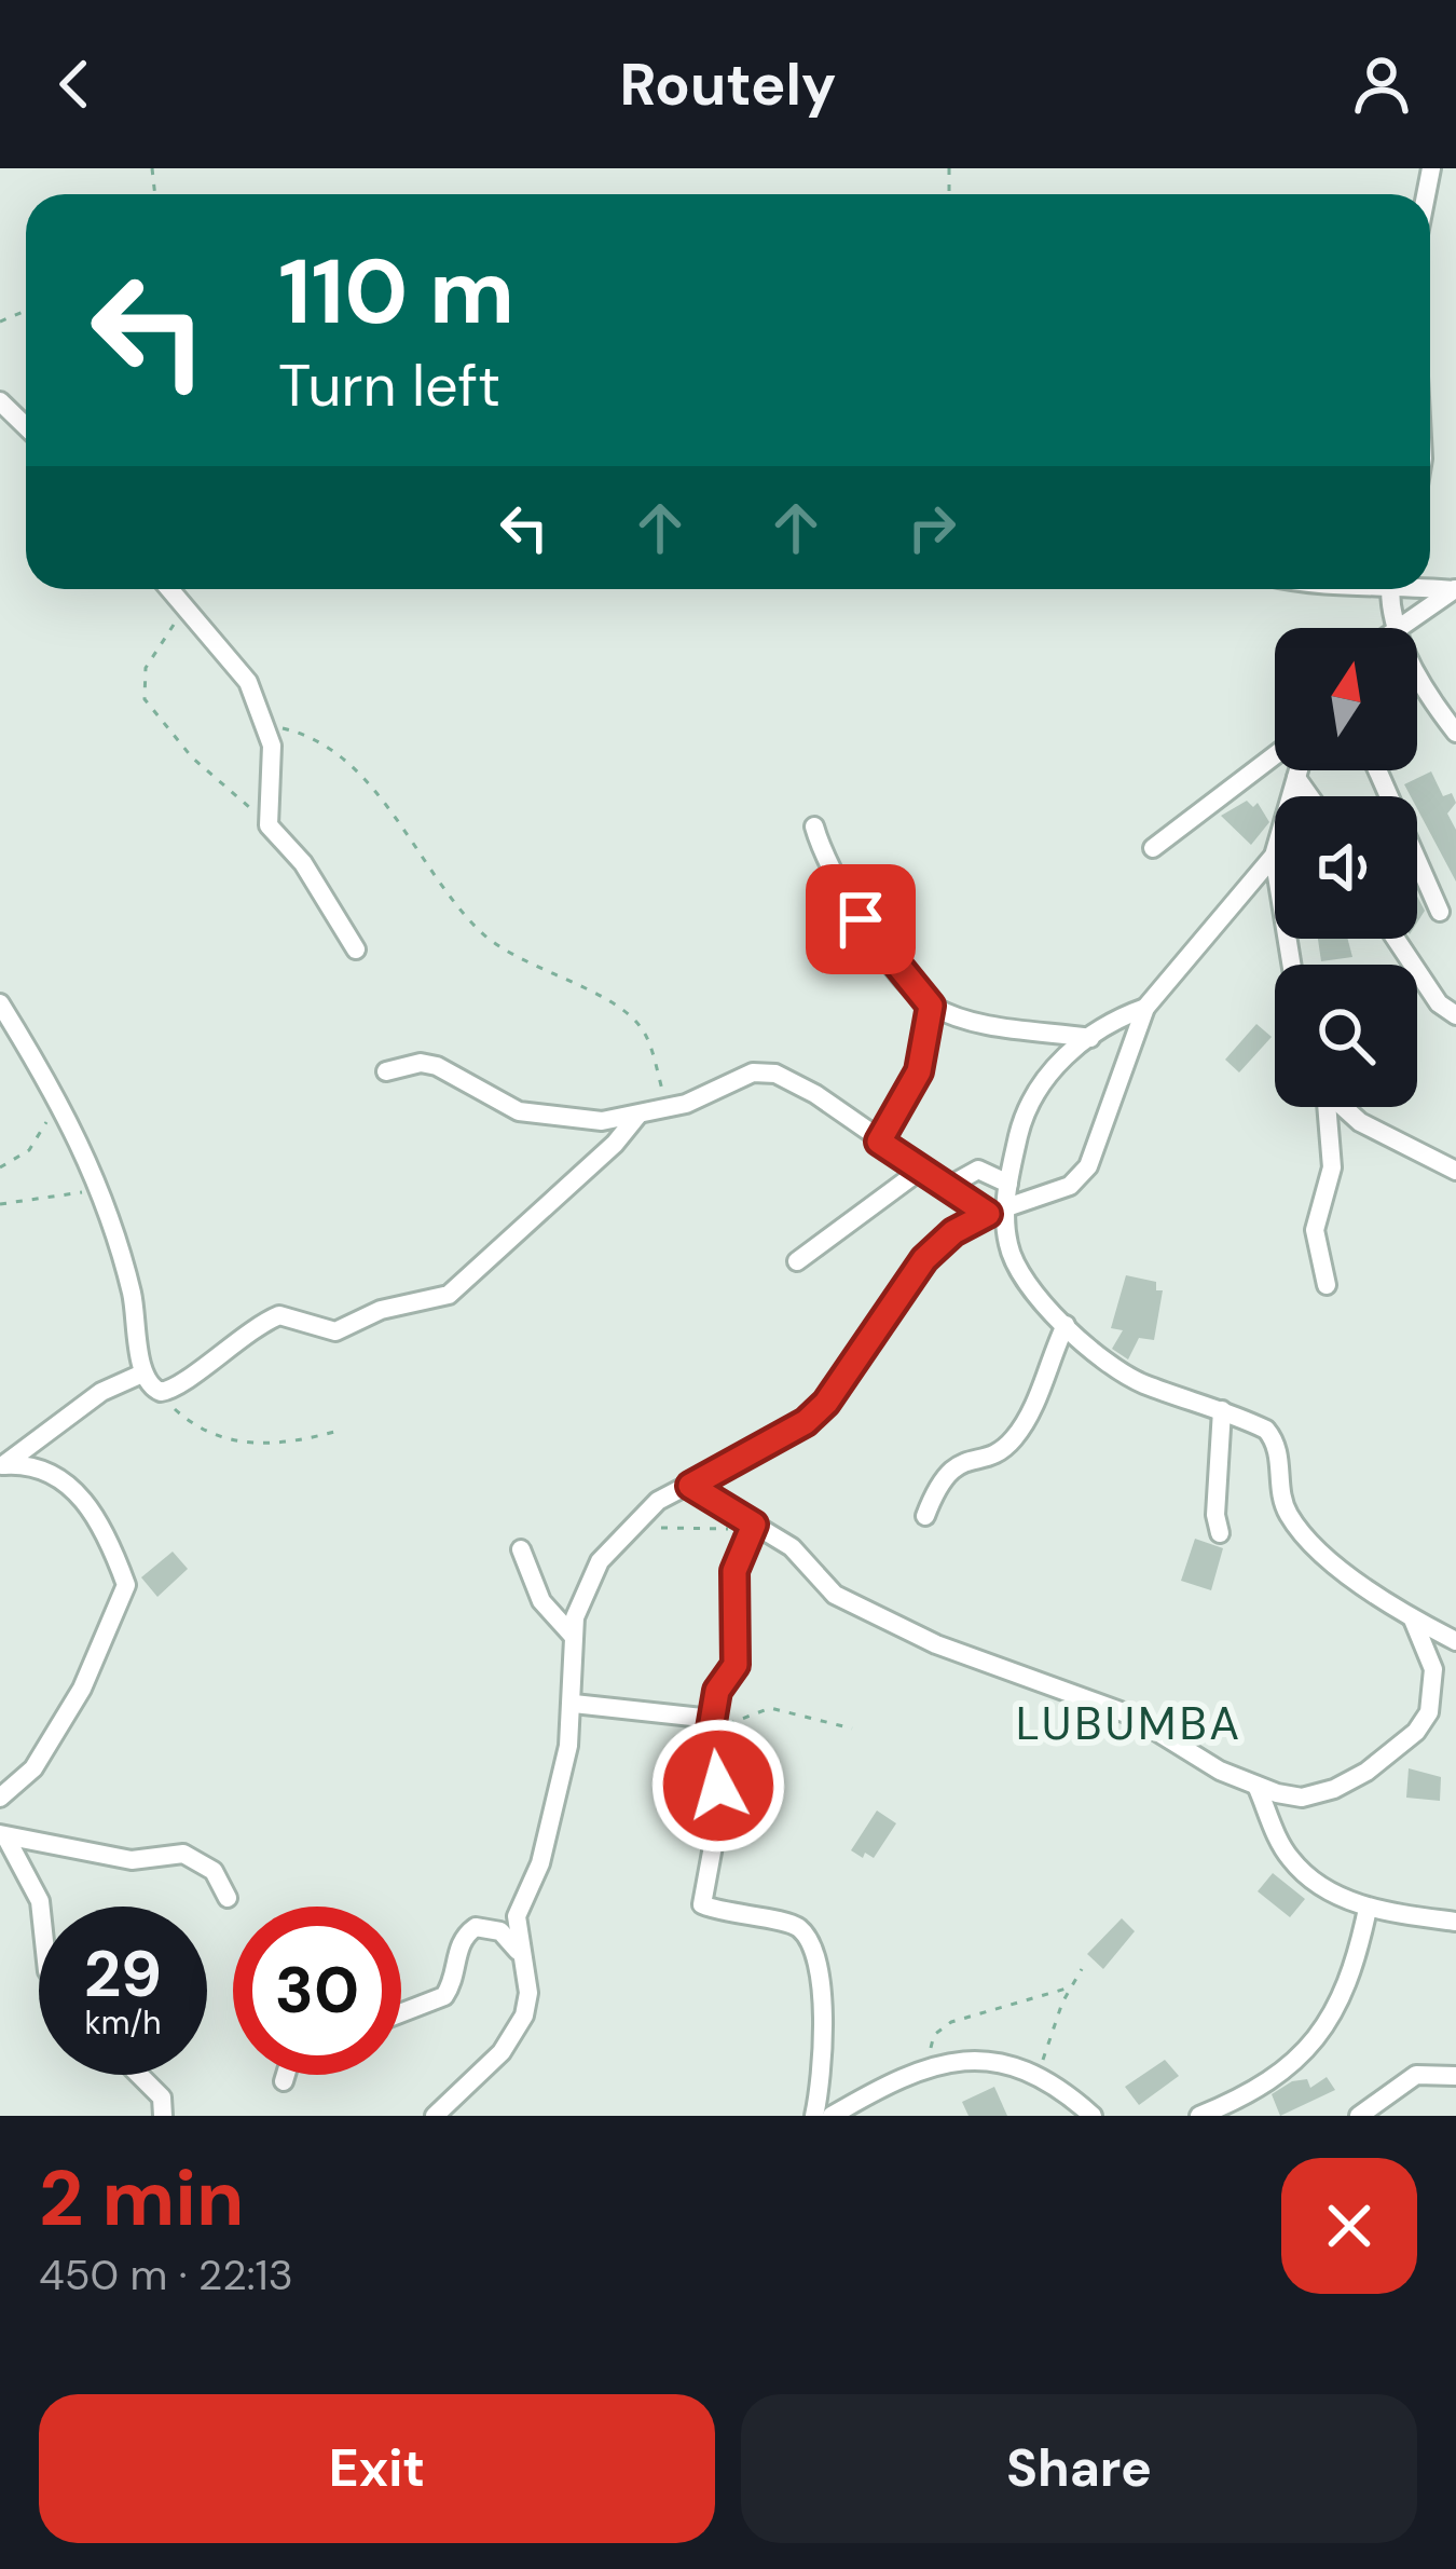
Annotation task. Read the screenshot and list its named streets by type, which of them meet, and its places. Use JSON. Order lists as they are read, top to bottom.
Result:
{
  "districts": ["LUBUMBA"],
  "north": "top",
  "page": {
    "header": "Routely",
    "turn": ["110 m", "Turn left"],
    "speed": "29 km/h",
    "limit": "30",
    "heading": ["2 min", "450 m · 22:13"],
    "buttons": ["Exit", "Share"]
  }
}
